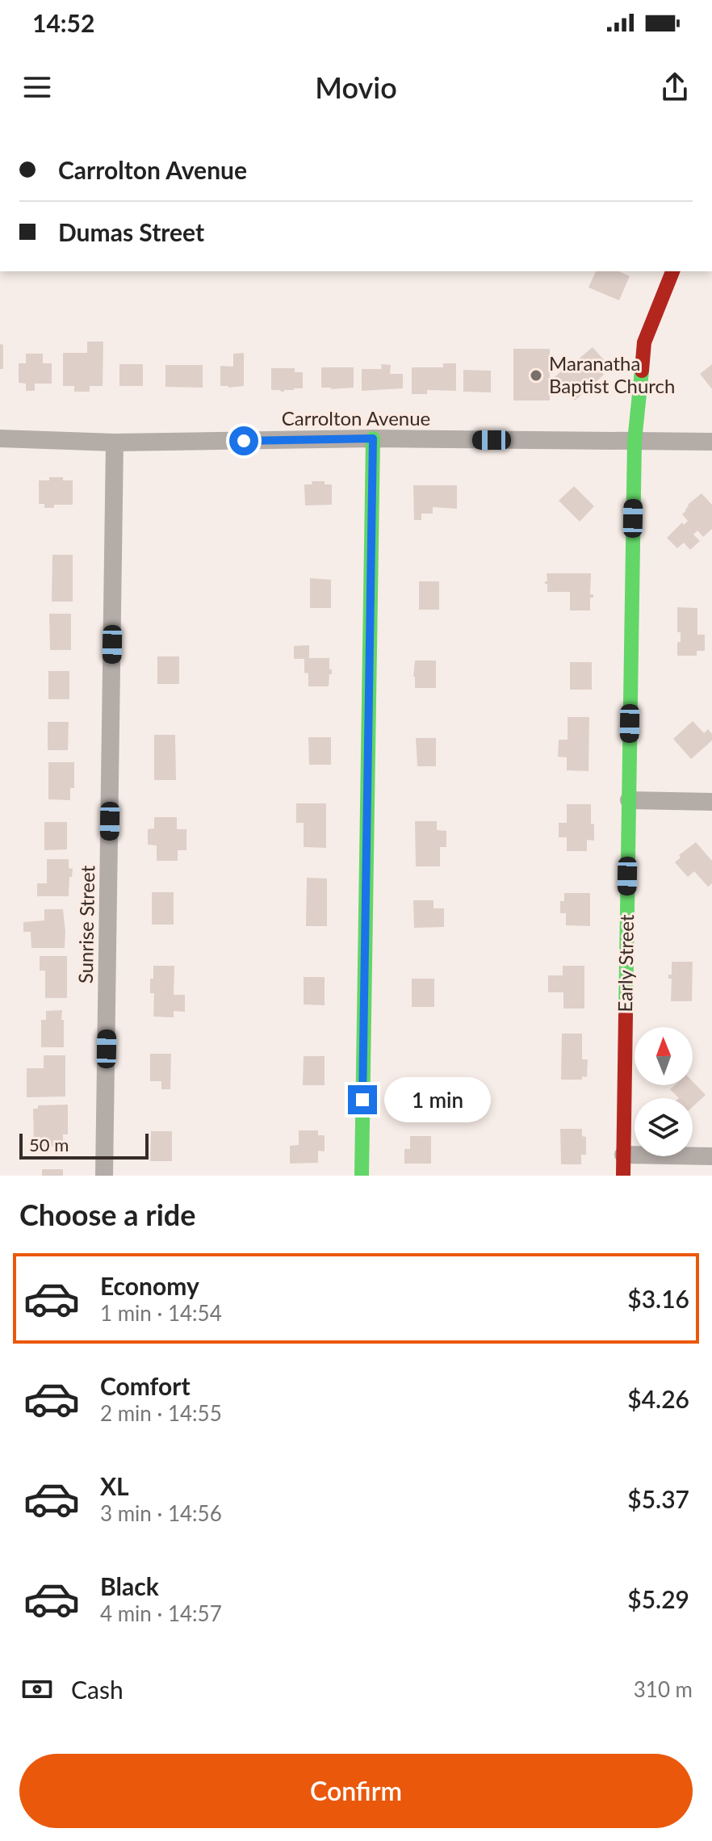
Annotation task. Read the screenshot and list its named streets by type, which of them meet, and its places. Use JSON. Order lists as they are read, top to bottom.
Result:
{
  "streets": {
    "street": ["Carrolton Avenue", "Sunrise Street", "Early Street"]
  },
  "crossings": [
    ["Carrolton Avenue", "Sunrise Street"],
    ["Carrolton Avenue", "Early Street"]
  ],
  "places": ["Maranatha Baptist Church"],
  "scale_bar": "50 m",
  "north": "top",
  "page": {
    "status": "14:52",
    "header": "Movio",
    "banner": ["Carrolton Avenue", "Dumas Street"],
    "bubble": "1 min",
    "scale": "50 m",
    "heading": "Choose a ride",
    "list": [
      {
        "name": "Economy",
        "note": "1 min · 14:54",
        "value": "$3.16"
      },
      {
        "name": "Comfort",
        "note": "2 min · 14:55",
        "value": "$4.26"
      },
      {
        "name": "XL",
        "note": "3 min · 14:56",
        "value": "$5.37"
      },
      {
        "name": "Black",
        "note": "4 min · 14:57",
        "value": "$5.29"
      }
    ],
    "pay": ["Cash", "310 m"],
    "buttons": "Confirm"
  }
}
